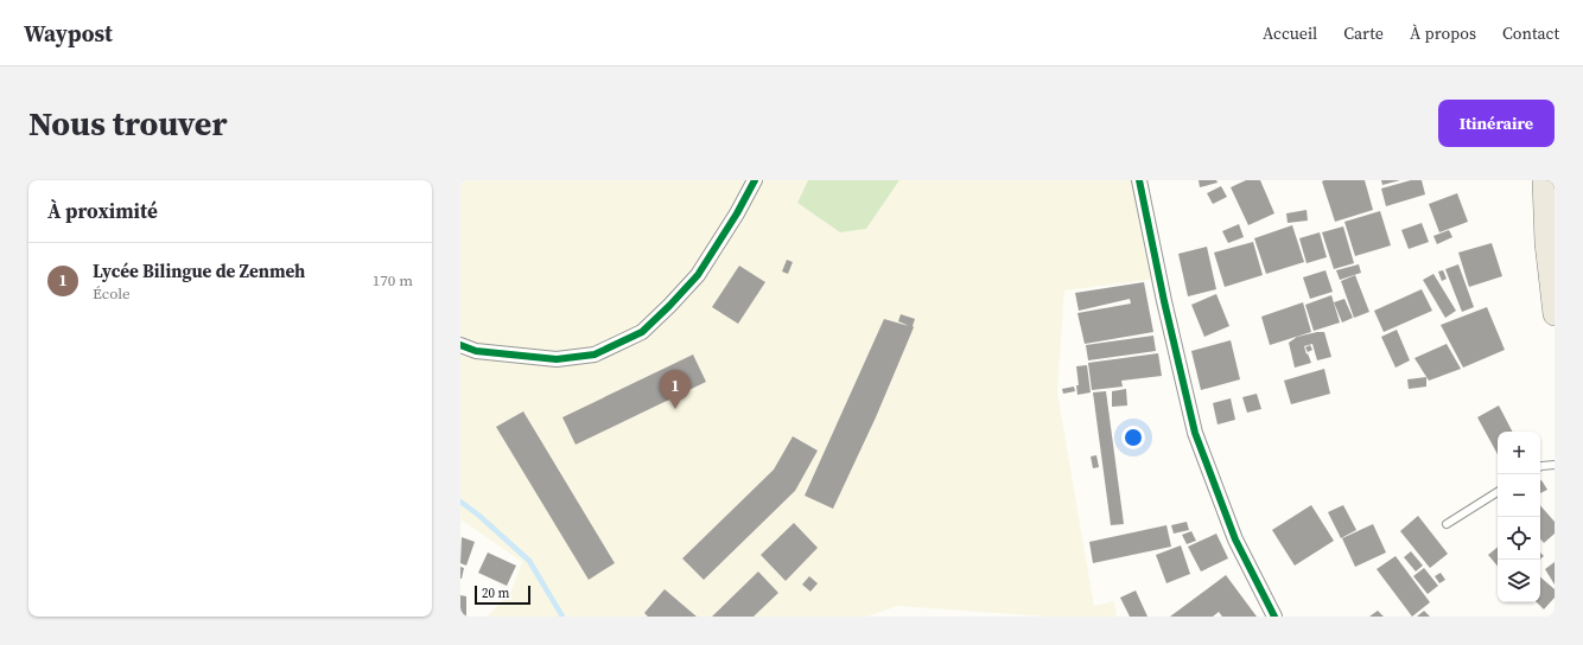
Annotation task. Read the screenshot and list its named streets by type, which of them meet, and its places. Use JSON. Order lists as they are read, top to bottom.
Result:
{
  "scale_bar": "20 m",
  "page": {
    "header": "Waypost",
    "nav": [
      "Accueil",
      "Carte",
      "À propos",
      "Contact"
    ],
    "buttons": "Itinéraire",
    "title": "Nous trouver",
    "heading": "À proximité",
    "list": [
      {
        "mark": "1",
        "name": "Lycée Bilingue de Zenmeh",
        "note": "École",
        "value": "170 m"
      }
    ],
    "pins": "1",
    "map_buttons": ["+", "−"],
    "scale": "20 m"
  }
}
